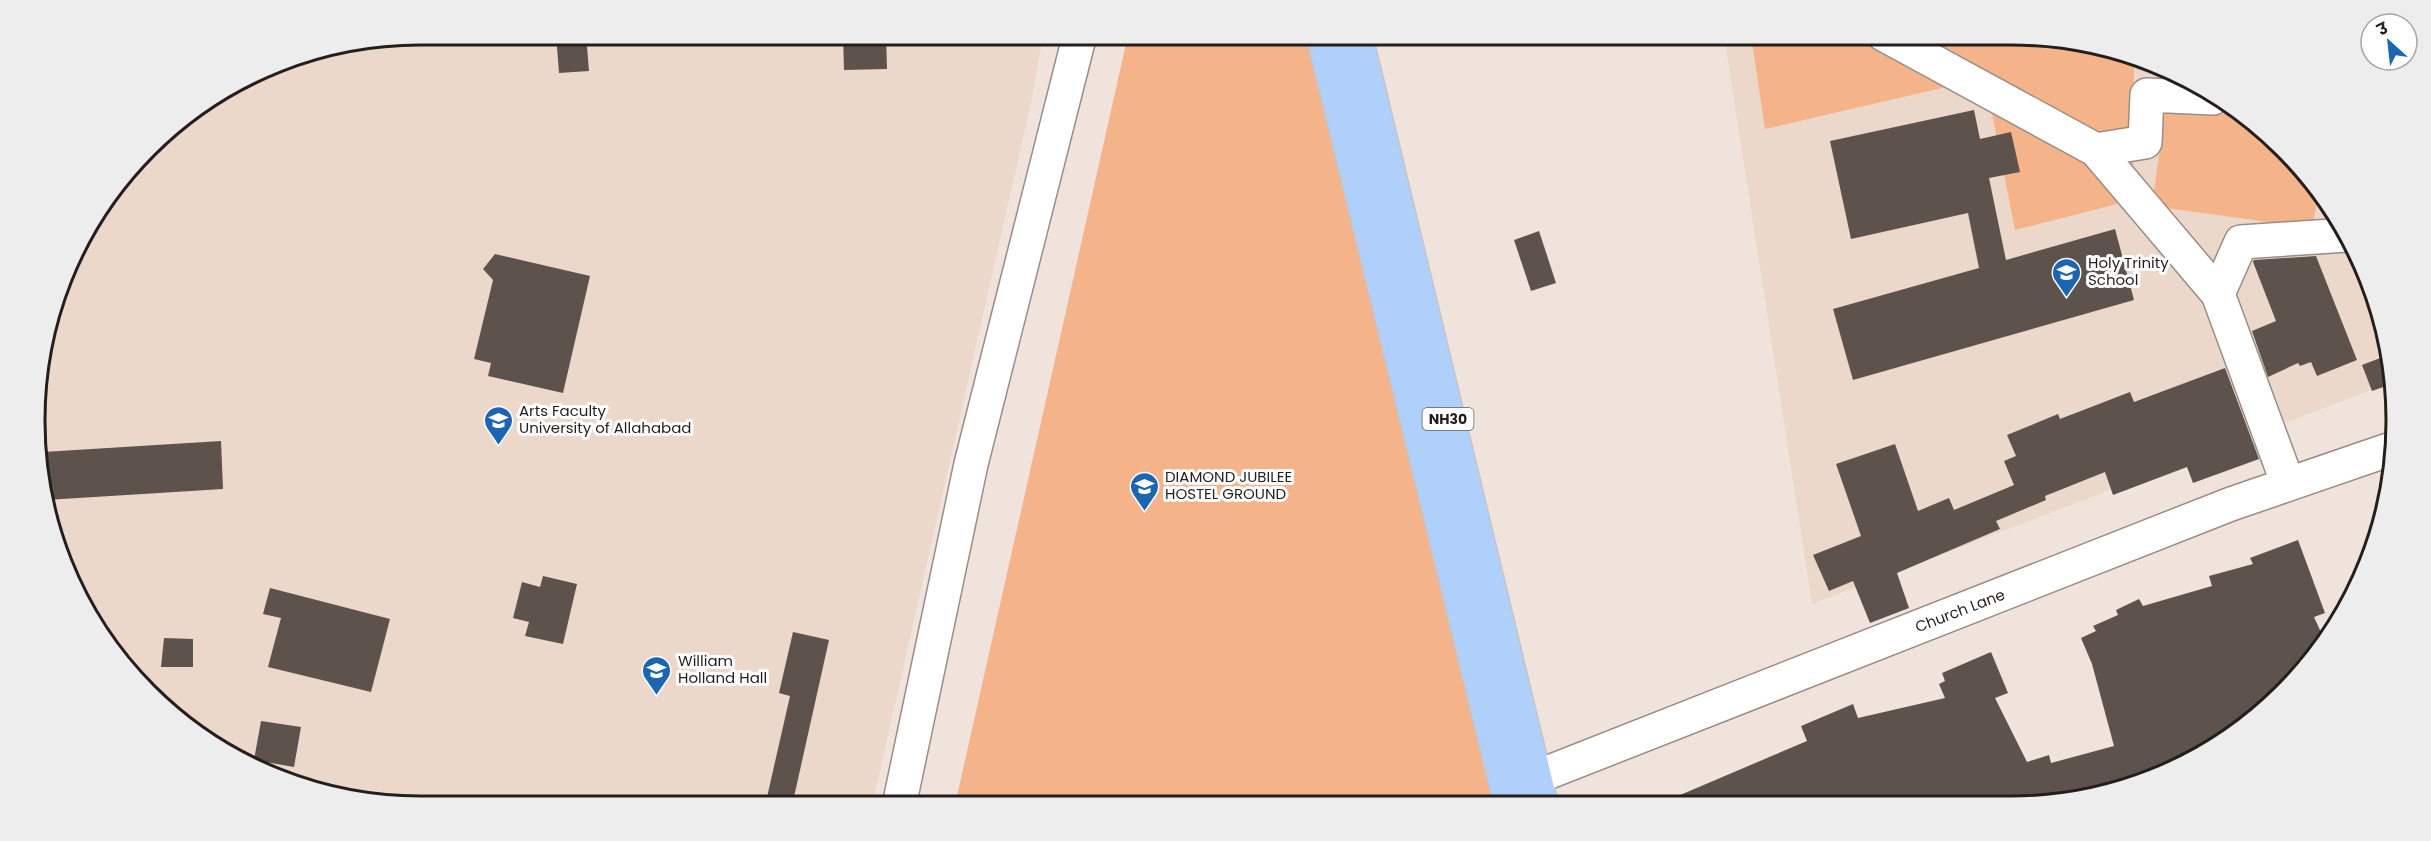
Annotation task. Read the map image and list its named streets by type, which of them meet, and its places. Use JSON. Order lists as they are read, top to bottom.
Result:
{
  "streets": {
    "highway": ["NH30"],
    "street": ["Church Lane"]
  },
  "crossings": [
    ["NH30", "Church Lane"]
  ],
  "places": {
    "school or university": [
      "Holy Trinity School",
      "Arts Faculty University of Allahabad",
      "DIAMOND JUBILEE HOSTEL GROUND",
      "William Holland Hall"
    ]
  },
  "north": "top left"
}
